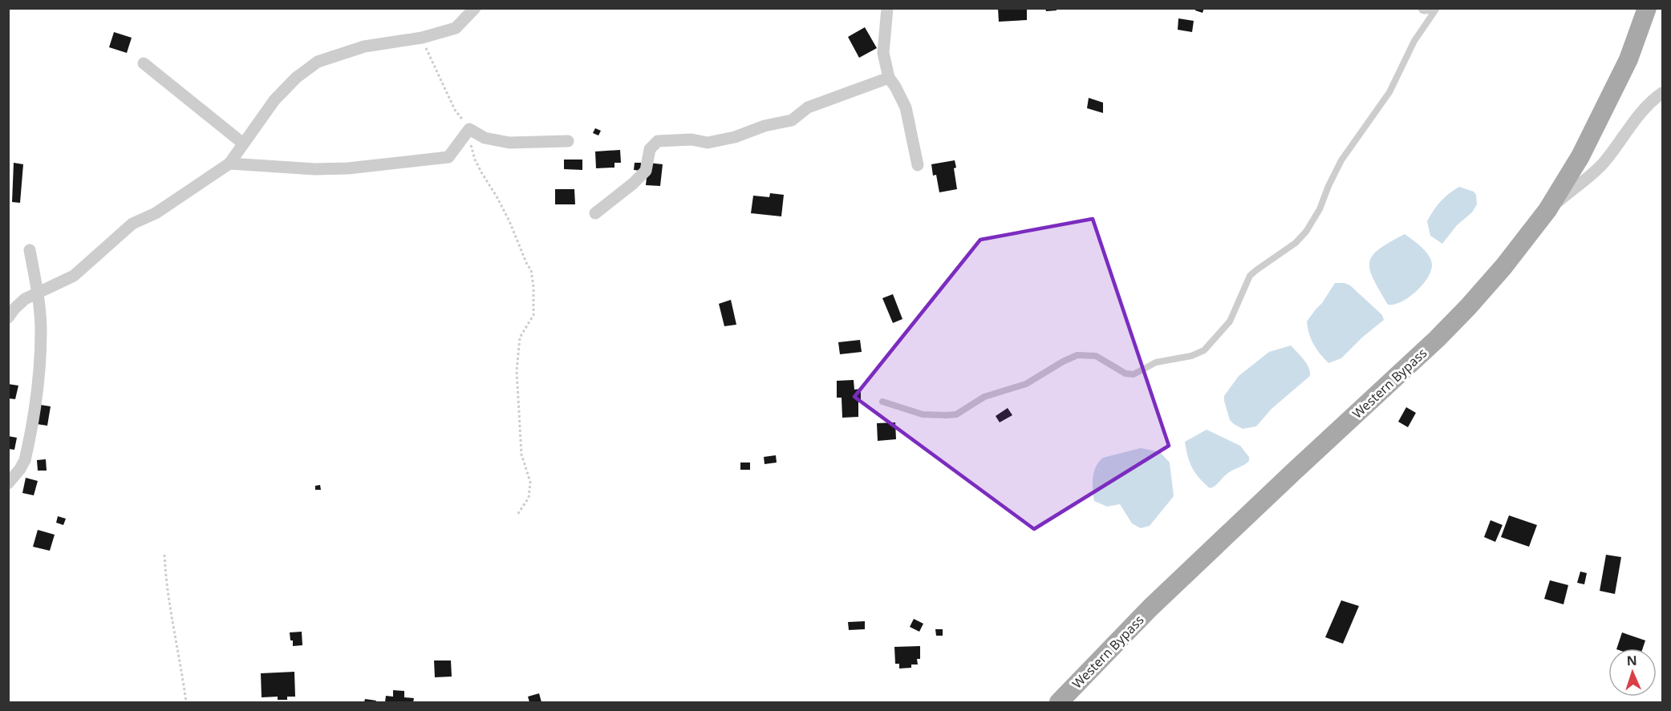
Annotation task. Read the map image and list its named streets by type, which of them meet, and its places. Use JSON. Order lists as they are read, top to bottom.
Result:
{
  "streets": {
    "main road": ["Western Bypass"]
  },
  "north": "top"
}
